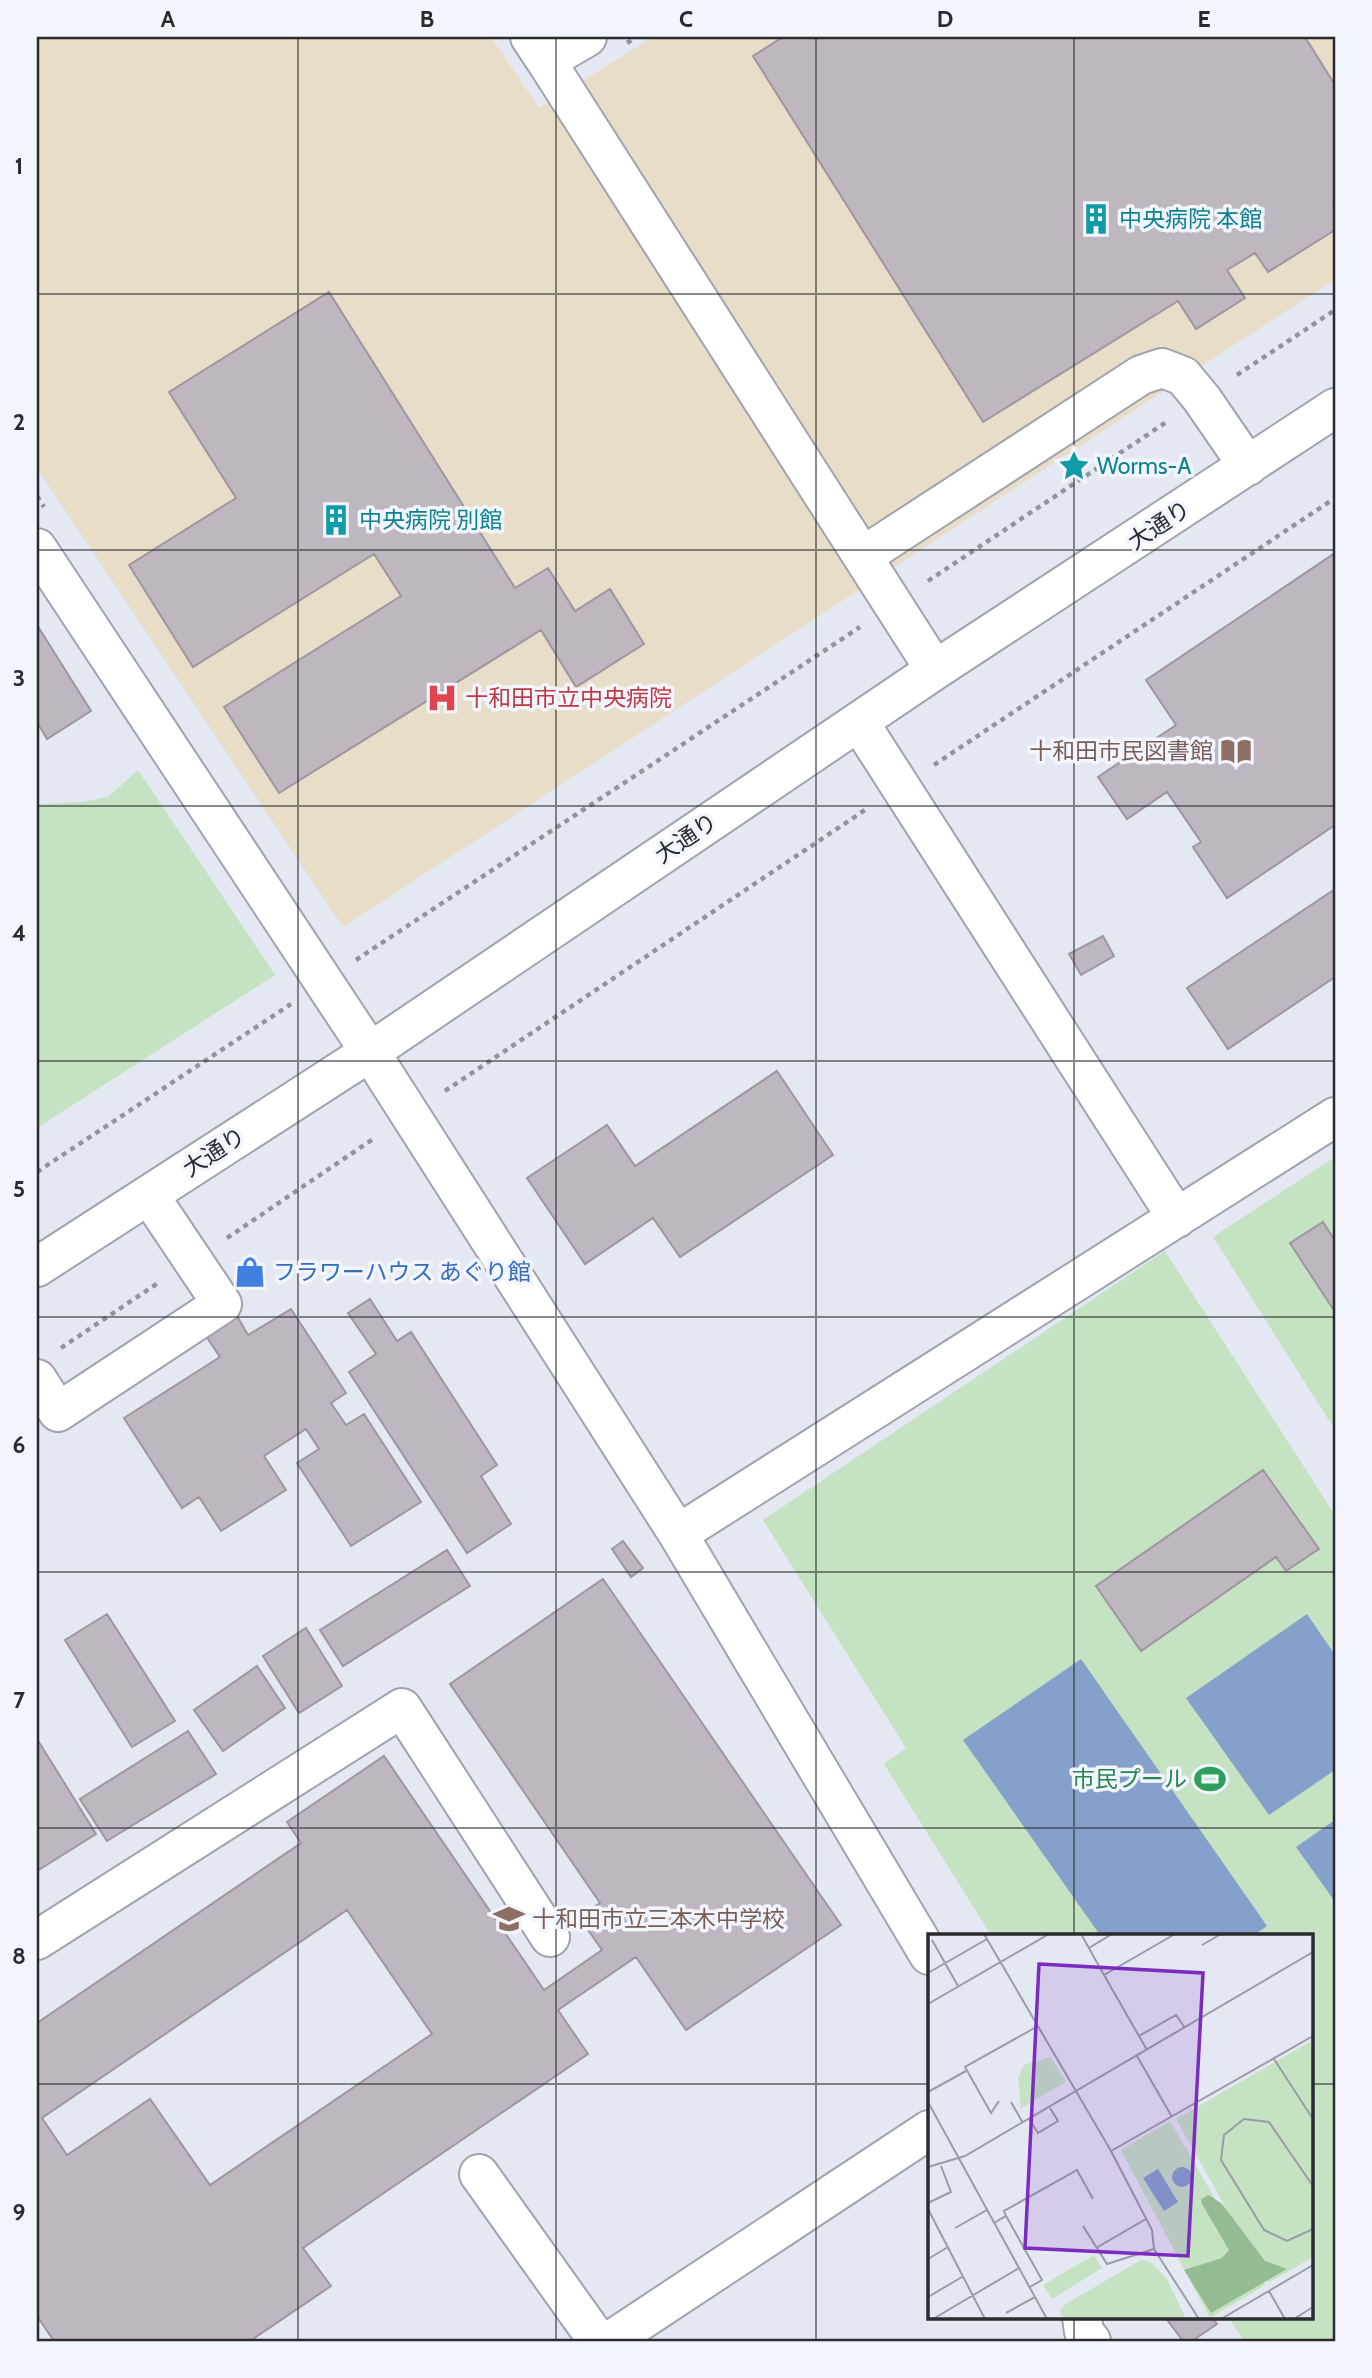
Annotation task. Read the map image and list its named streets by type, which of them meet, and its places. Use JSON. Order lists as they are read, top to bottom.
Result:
{
  "streets": {
    "street": ["大通り"]
  },
  "places": {
    "building": ["中央病院 本館", "中央病院 別館"],
    "place": ["Worms-A"],
    "hospital": ["十和田市立中央病院"],
    "library": ["十和田市民図書館"],
    "shop": ["フラワーハウス あぐり館"],
    "sports": ["市民プール"],
    "school or university": ["十和田市立三本木中学校"]
  },
  "grid": {
    "columns": [
      "A",
      "B",
      "C",
      "D",
      "E"
    ],
    "rows": [
      "1",
      "2",
      "3",
      "4",
      "5",
      "6",
      "7",
      "8",
      "9"
    ]
  }
}
